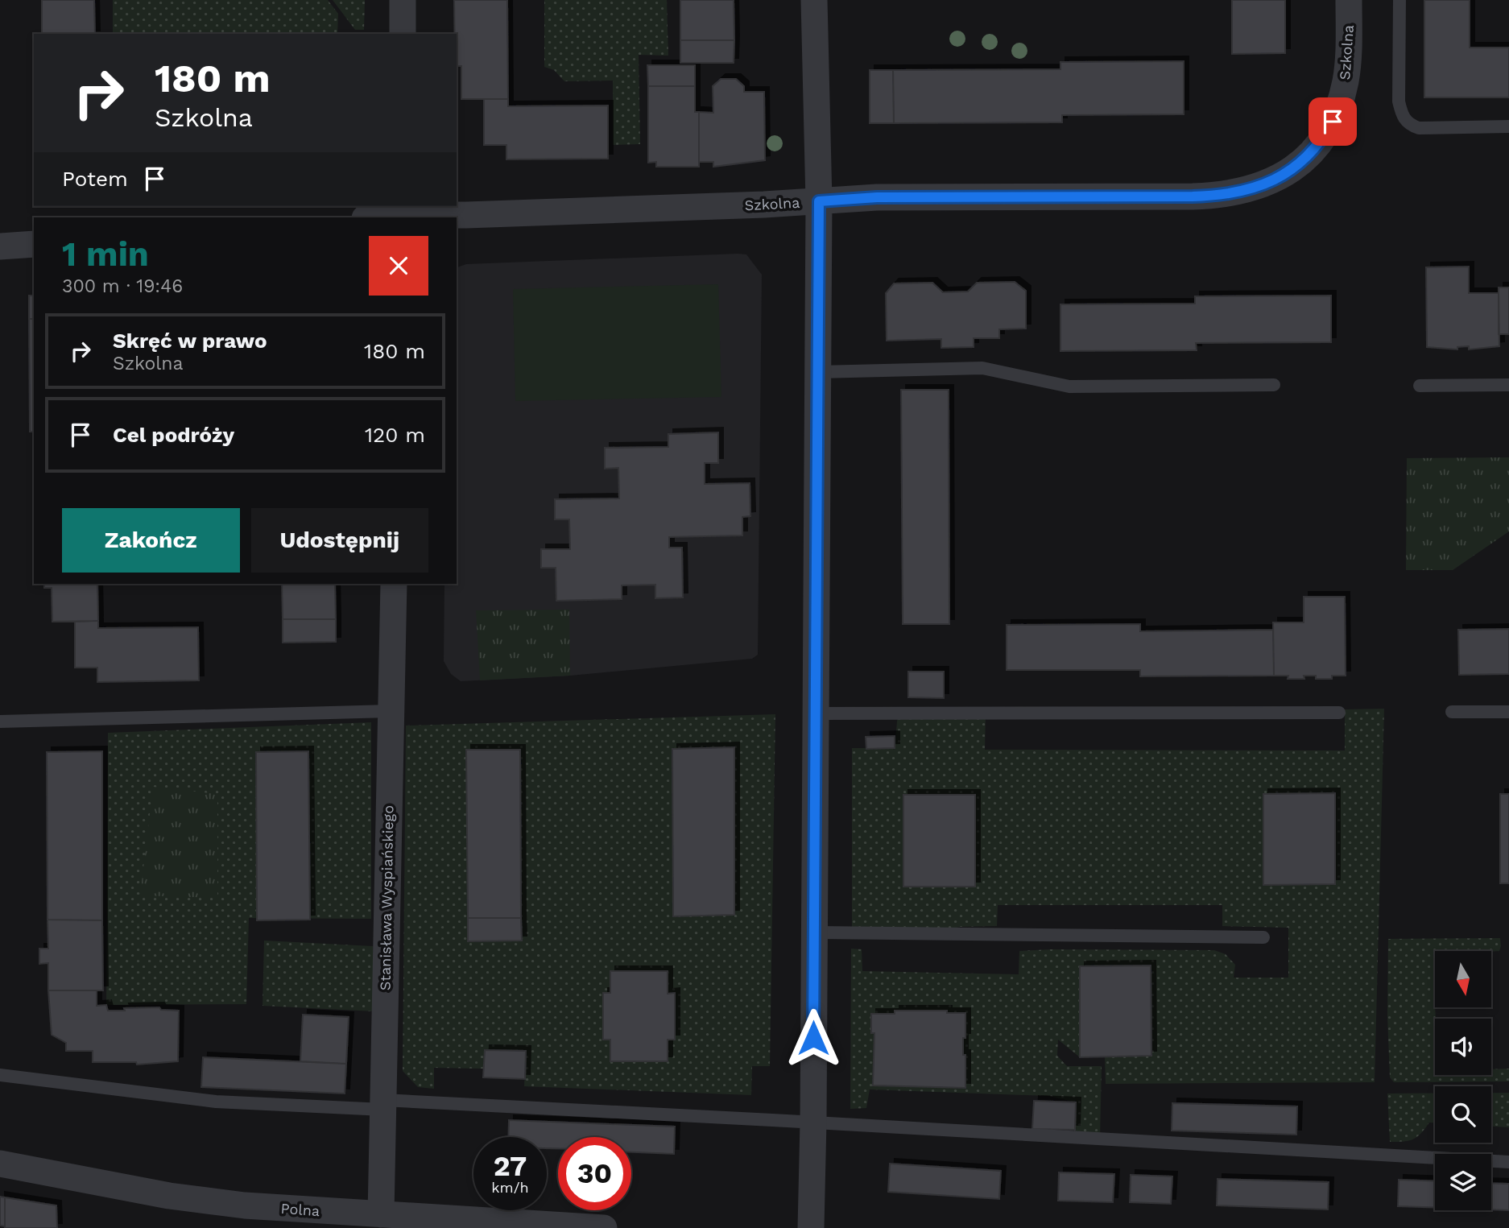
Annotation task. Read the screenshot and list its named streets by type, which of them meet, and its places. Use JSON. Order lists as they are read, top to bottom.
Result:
{
  "streets": {
    "street": ["Szkolna", "Stanisława Wyspiańskiego", "Polna"]
  },
  "crossings": [
    ["Stanisława Wyspiańskiego", "Polna"]
  ],
  "north": "bottom",
  "page": {
    "turn": ["180 m", "Szkolna"],
    "then": "Potem",
    "heading": ["1 min", "300 m · 19:46"],
    "list": [
      {
        "name": "Skręć w prawo",
        "note": "Szkolna",
        "value": "180 m"
      },
      {
        "name": "Cel podróży",
        "value": "120 m"
      }
    ],
    "buttons": ["Zakończ", "Udostępnij"],
    "speed": "27 km/h",
    "limit": "30"
  }
}
